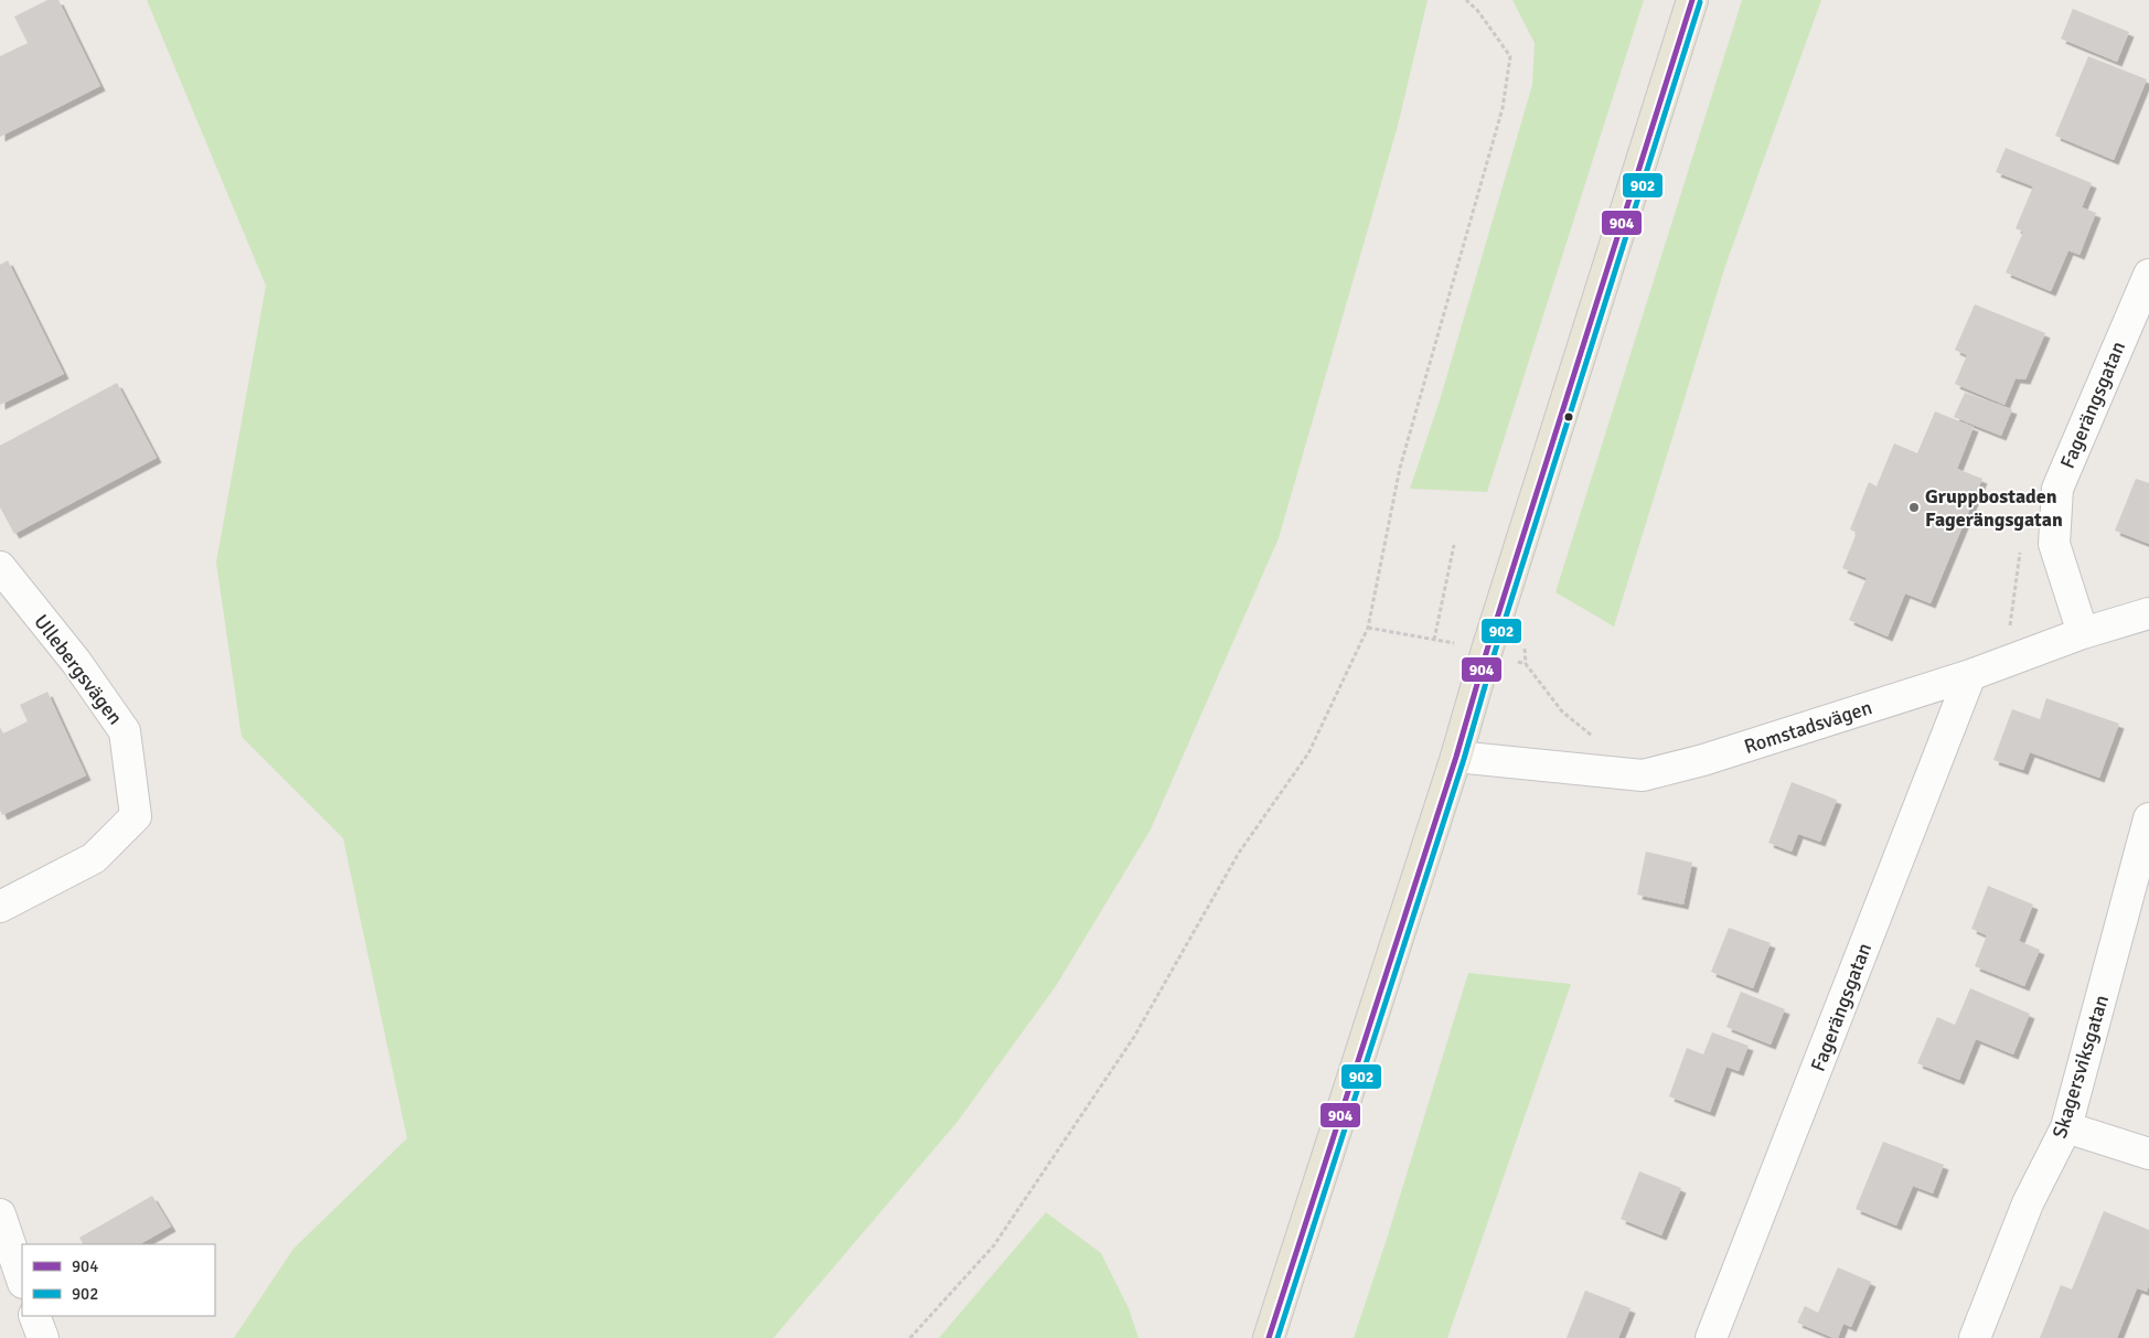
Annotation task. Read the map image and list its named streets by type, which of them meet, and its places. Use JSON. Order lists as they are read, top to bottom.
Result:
{
  "streets": {
    "street": [
      "Fagerängsgatan",
      "Ullebergsvägen",
      "Romstadsvägen",
      "Skagersviksgatan"
    ]
  },
  "crossings": [
    ["Fagerängsgatan", "Romstadsvägen"]
  ],
  "places": ["Gruppbostaden Fagerängsgatan"],
  "lines": ["transit line 904", "transit line 902"],
  "legend": ["904", "902"]
}
